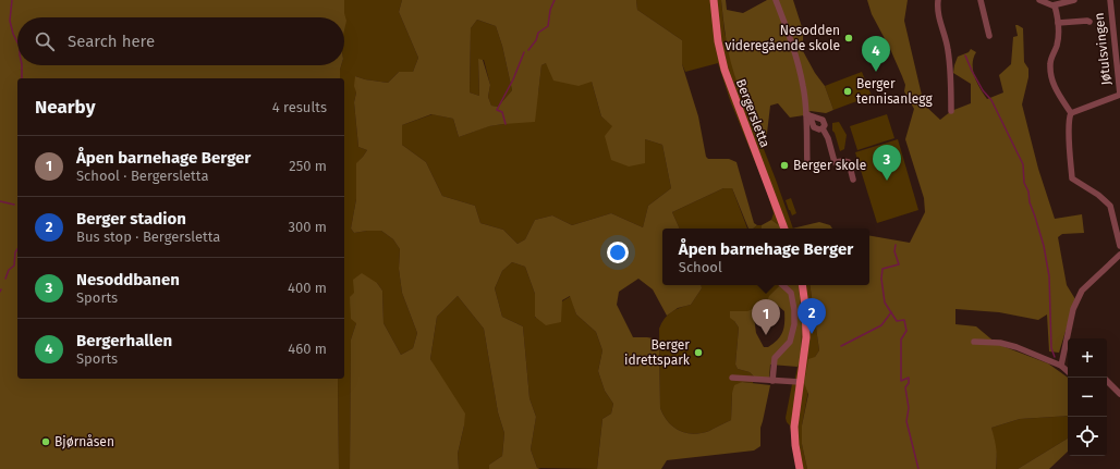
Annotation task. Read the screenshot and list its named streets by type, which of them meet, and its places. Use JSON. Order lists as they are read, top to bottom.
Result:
{
  "streets": {
    "main road": ["Bergersletta"],
    "street": ["Jøtulsvingen"]
  },
  "places": [
    "Nesodden videregående skole",
    "Berger tennisanlegg",
    "Berger skole",
    "Berger idrettspark",
    "Bjørnåsen"
  ],
  "page": {
    "search": "Search here",
    "pins": [
      "4",
      "3",
      "2",
      "1"
    ],
    "heading": ["Nearby", "4 results"],
    "list": [
      {
        "mark": "1",
        "name": "Åpen barnehage Berger",
        "note": "School · Bergersletta",
        "value": "250 m"
      },
      {
        "mark": "2",
        "name": "Berger stadion",
        "note": "Bus stop · Bergersletta",
        "value": "300 m"
      },
      {
        "mark": "3",
        "name": "Nesoddbanen",
        "note": "Sports",
        "value": "400 m"
      },
      {
        "mark": "4",
        "name": "Bergerhallen",
        "note": "Sports",
        "value": "460 m"
      }
    ],
    "popup": ["Åpen barnehage Berger", "School"],
    "map_buttons": ["+", "−"]
  }
}
